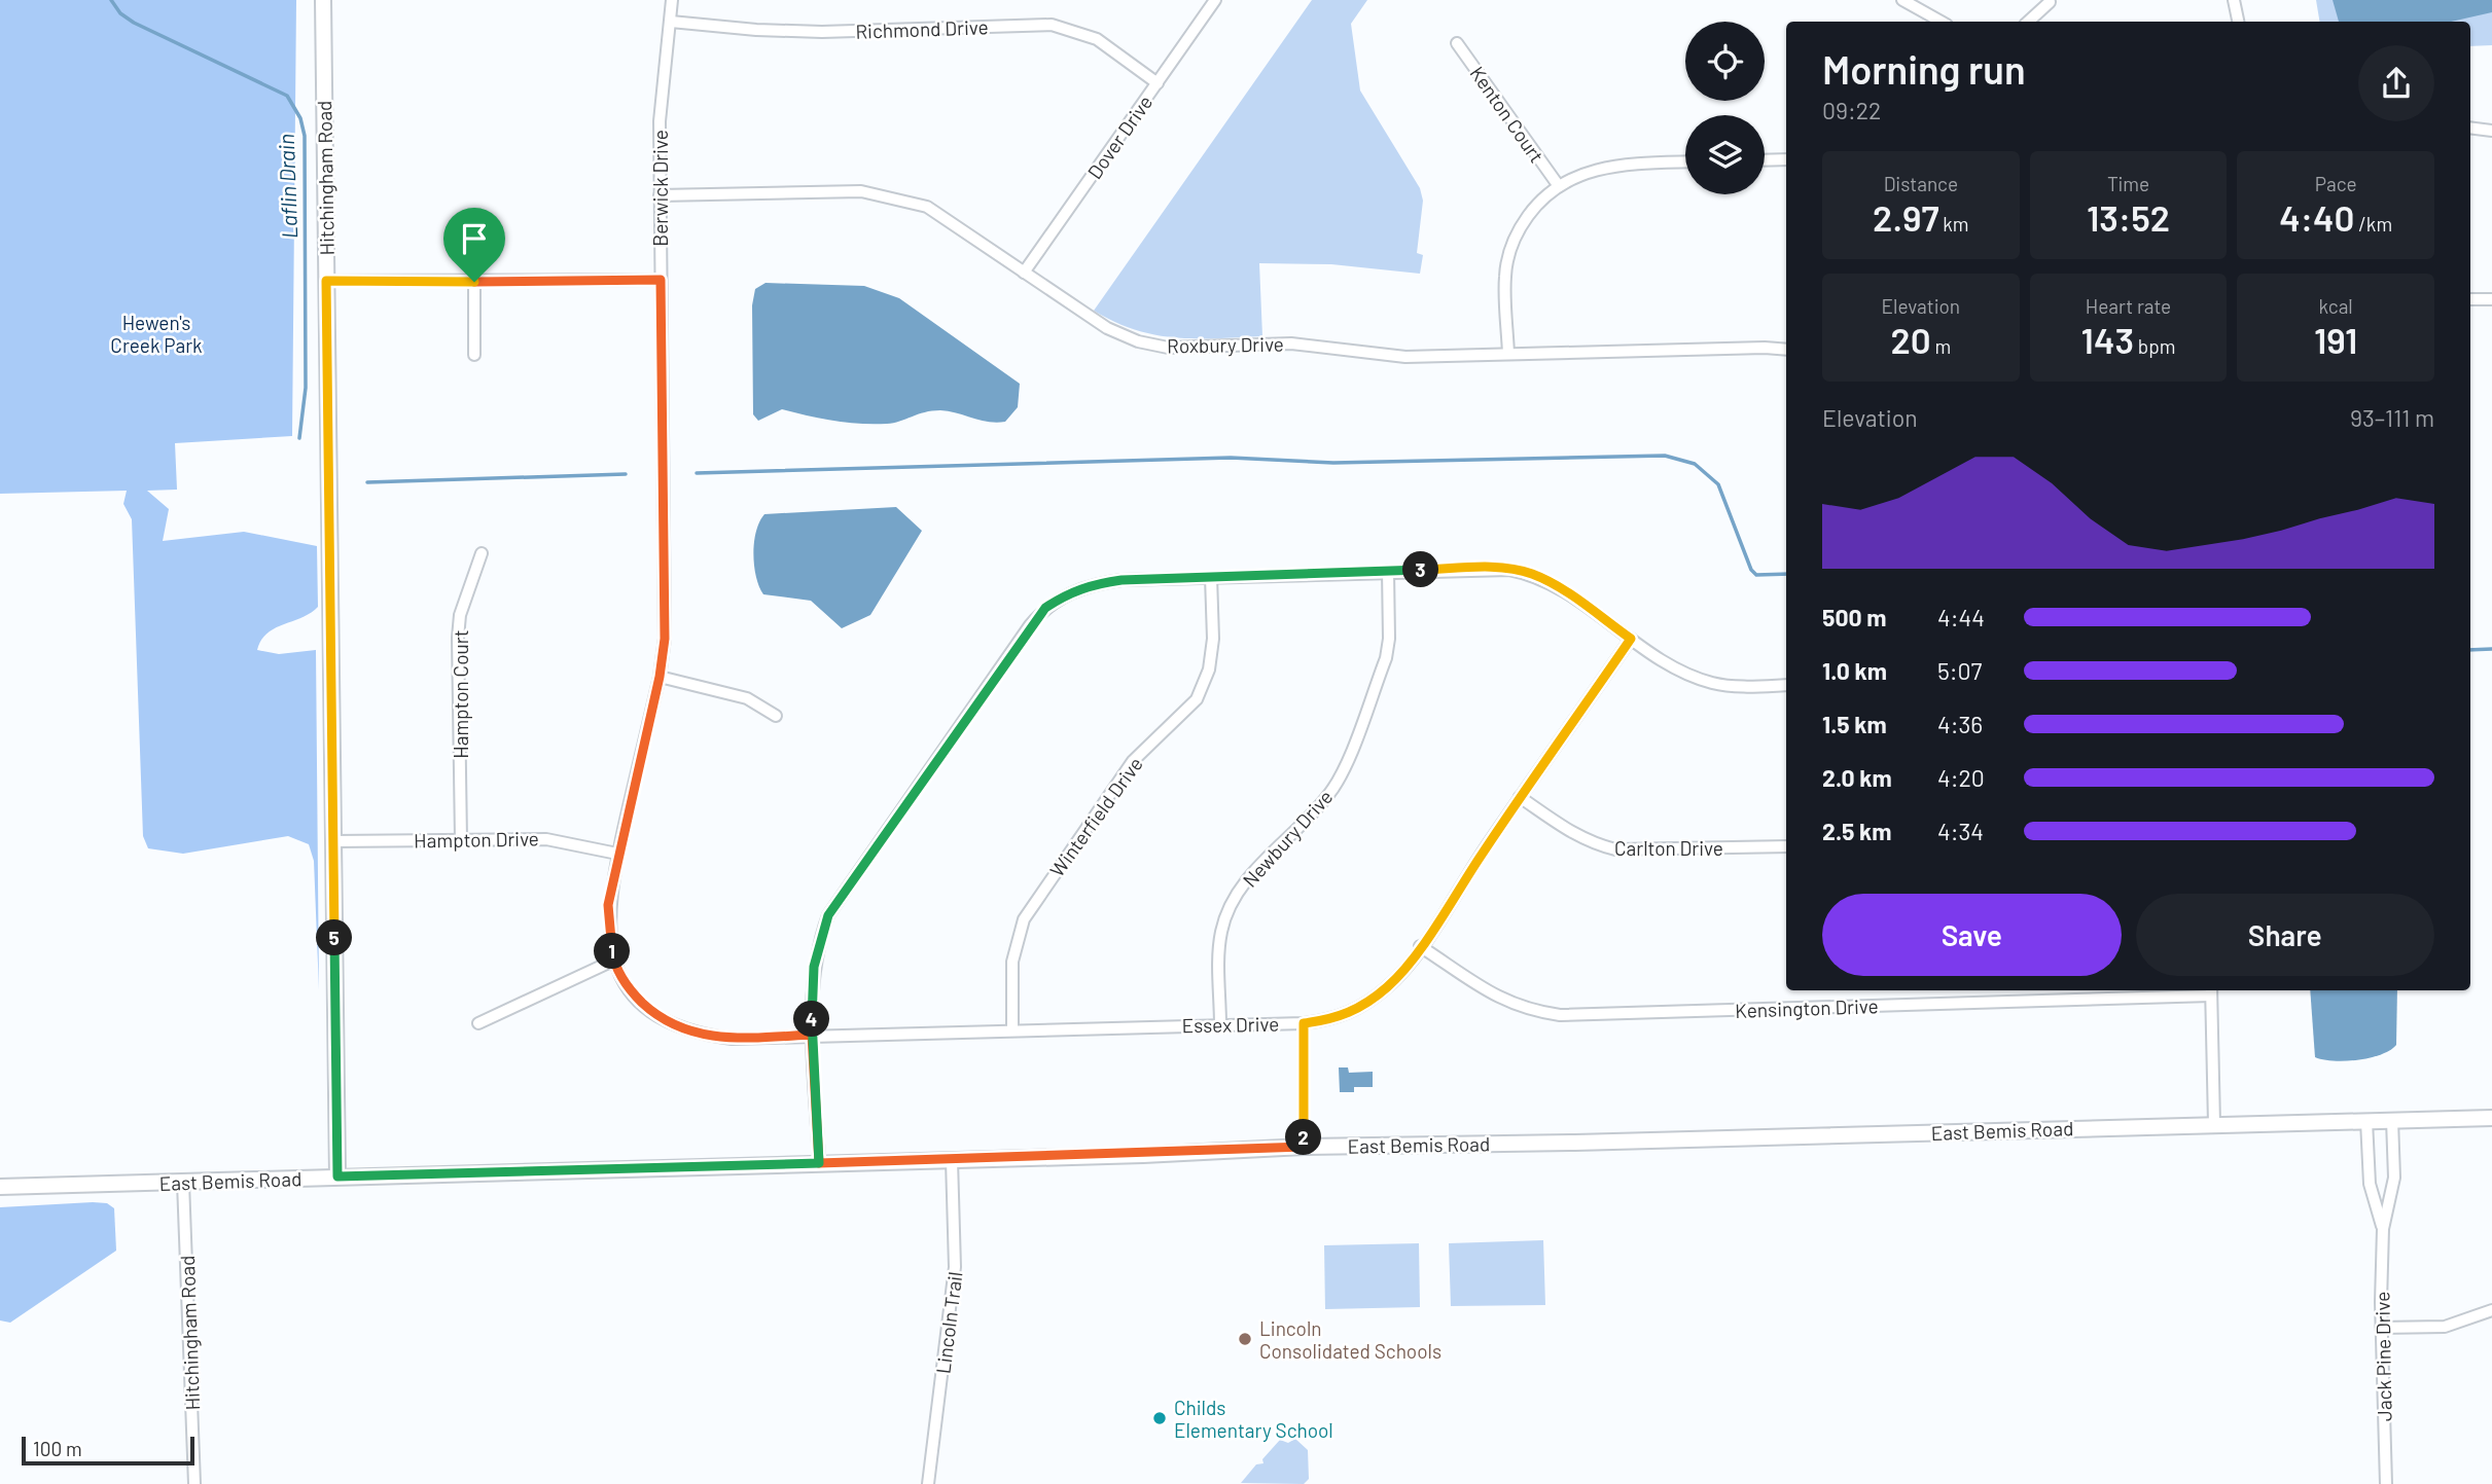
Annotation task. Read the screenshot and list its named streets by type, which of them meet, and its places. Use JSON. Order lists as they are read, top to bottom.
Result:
{
  "streets": {
    "street": [
      "Richmond Drive",
      "Kenton Court",
      "Dover Drive",
      "Hitchingham Road",
      "Berwick Drive",
      "Roxbury Drive",
      "Hampton Court",
      "Winterfield Drive",
      "Newbury Drive",
      "Hampton Drive",
      "Carlton Drive",
      "Kensington Drive",
      "Essex Drive",
      "East Bemis Road",
      "Lincoln Trail",
      "Jack Pine Drive"
    ]
  },
  "crossings": [
    ["Richmond Drive", "Dover Drive"],
    ["Richmond Drive", "Berwick Drive"],
    ["Dover Drive", "Roxbury Drive"],
    ["Hitchingham Road", "Hampton Drive"],
    ["Hitchingham Road", "East Bemis Road"],
    ["Berwick Drive", "Roxbury Drive"],
    ["Berwick Drive", "Hampton Drive"],
    ["Berwick Drive", "Essex Drive"],
    ["Hampton Court", "Hampton Drive"],
    ["Winterfield Drive", "Essex Drive"],
    ["Newbury Drive", "Essex Drive"],
    ["Carlton Drive", "Essex Drive"],
    ["Kensington Drive", "Essex Drive"],
    ["East Bemis Road", "Lincoln Trail"],
    ["East Bemis Road", "Jack Pine Drive"]
  ],
  "water": ["Laflin Drain"],
  "parks": ["Hewen's Creek Park"],
  "places": ["Lincoln Consolidated Schools", "Childs Elementary School"],
  "scale_bar": "100 m",
  "page": {
    "heading": ["Morning run", "09:22"],
    "stats": [
      ["Distance", "2.97 km"],
      ["Time", "13:52"],
      ["Pace", "4:40 /km"],
      ["Elevation", "20 m"],
      ["Heart rate", "143 bpm"],
      ["kcal", "191"]
    ],
    "chart": ["Elevation", "93–111 m"],
    "pins": [
      "3",
      "5",
      "1",
      "4",
      "2"
    ],
    "list": [
      {
        "name": "500 m",
        "note": "4:44"
      },
      {
        "name": "1.0 km",
        "note": "5:07"
      },
      {
        "name": "1.5 km",
        "note": "4:36"
      },
      {
        "name": "2.0 km",
        "note": "4:20"
      },
      {
        "name": "2.5 km",
        "note": "4:34"
      }
    ],
    "buttons": ["Save", "Share"],
    "scale": "100 m"
  }
}
